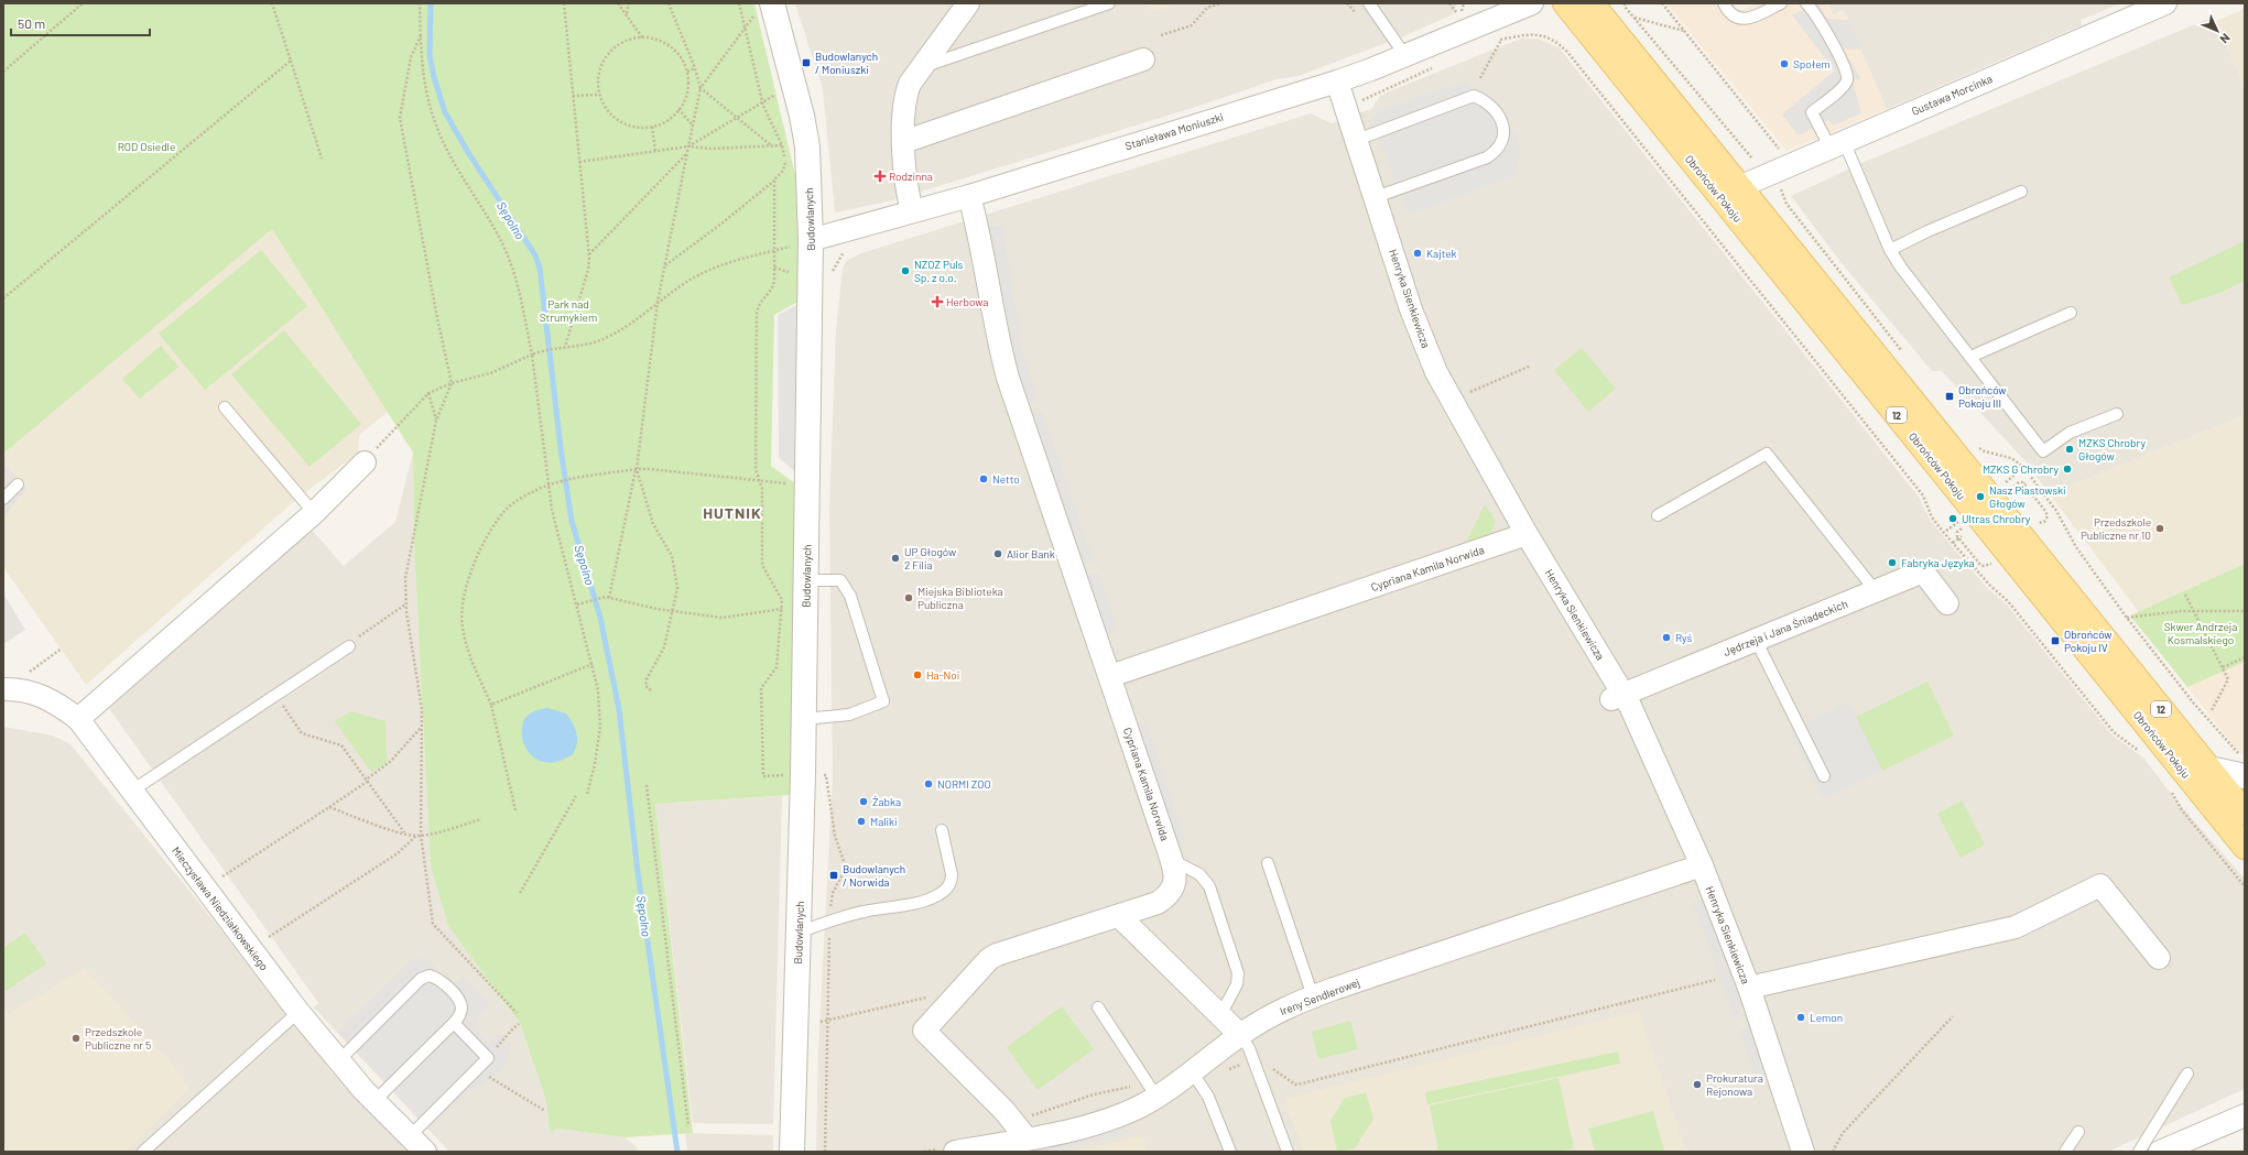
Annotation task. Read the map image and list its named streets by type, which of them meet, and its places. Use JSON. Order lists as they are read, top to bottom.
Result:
{
  "streets": {
    "main road": ["Obrońców Pokoju", "12"],
    "street": [
      "Gustawa Morcinka",
      "Stanisława Moniuszki",
      "Budowlanych",
      "Henryka Sienkiewicza",
      "Cypriana Kamila Norwida",
      "Jędrzeja i Jana Śniadeckich",
      "Mieczysława Niedziałkowskiego",
      "Ireny Sendlerowej"
    ]
  },
  "crossings": [
    ["Gustawa Morcinka", "Obrońców Pokoju"],
    ["Stanisława Moniuszki", "Budowlanych"],
    ["Stanisława Moniuszki", "Henryka Sienkiewicza"],
    ["Henryka Sienkiewicza", "Cypriana Kamila Norwida"],
    ["Henryka Sienkiewicza", "Jędrzeja i Jana Śniadeckich"],
    ["Henryka Sienkiewicza", "Ireny Sendlerowej"],
    ["Cypriana Kamila Norwida", "Ireny Sendlerowej"]
  ],
  "districts": ["HUTNIK"],
  "water": ["Sępolno"],
  "parks": ["ROD Osiedle", "Park nad Strumykiem", "Skwer Andrzeja Kosmalskiego"],
  "places": {
    "transit": [
      "Budowlanych / Moniuszki",
      "Obrońców Pokoju III",
      "Obrońców Pokoju IV",
      "Budowlanych / Norwida"
    ],
    "other": [
      "Społem",
      "Kajtek",
      "NZOZ Puls Sp. z o.o.",
      "MZKS Chrobry Głogów",
      "MZKS G Chrobry",
      "Netto",
      "Nasz Piastowski Głogów",
      "Ultras Chrobry",
      "Przedszkole Publiczne nr 10",
      "Alior Bank",
      "UP Głogów 2 Filia",
      "Fabryka Języka",
      "Miejska Biblioteka Publiczna",
      "Ryś",
      "Ha-Noi",
      "NORMI ZOO",
      "Żabka",
      "Maliki",
      "Lemon",
      "Przedszkole Publiczne nr 5",
      "Prokuratura Rejonowa"
    ],
    "health": ["Rodzinna", "Herbowa"]
  },
  "scale_bar": "50 m",
  "north": "bottom right"
}
